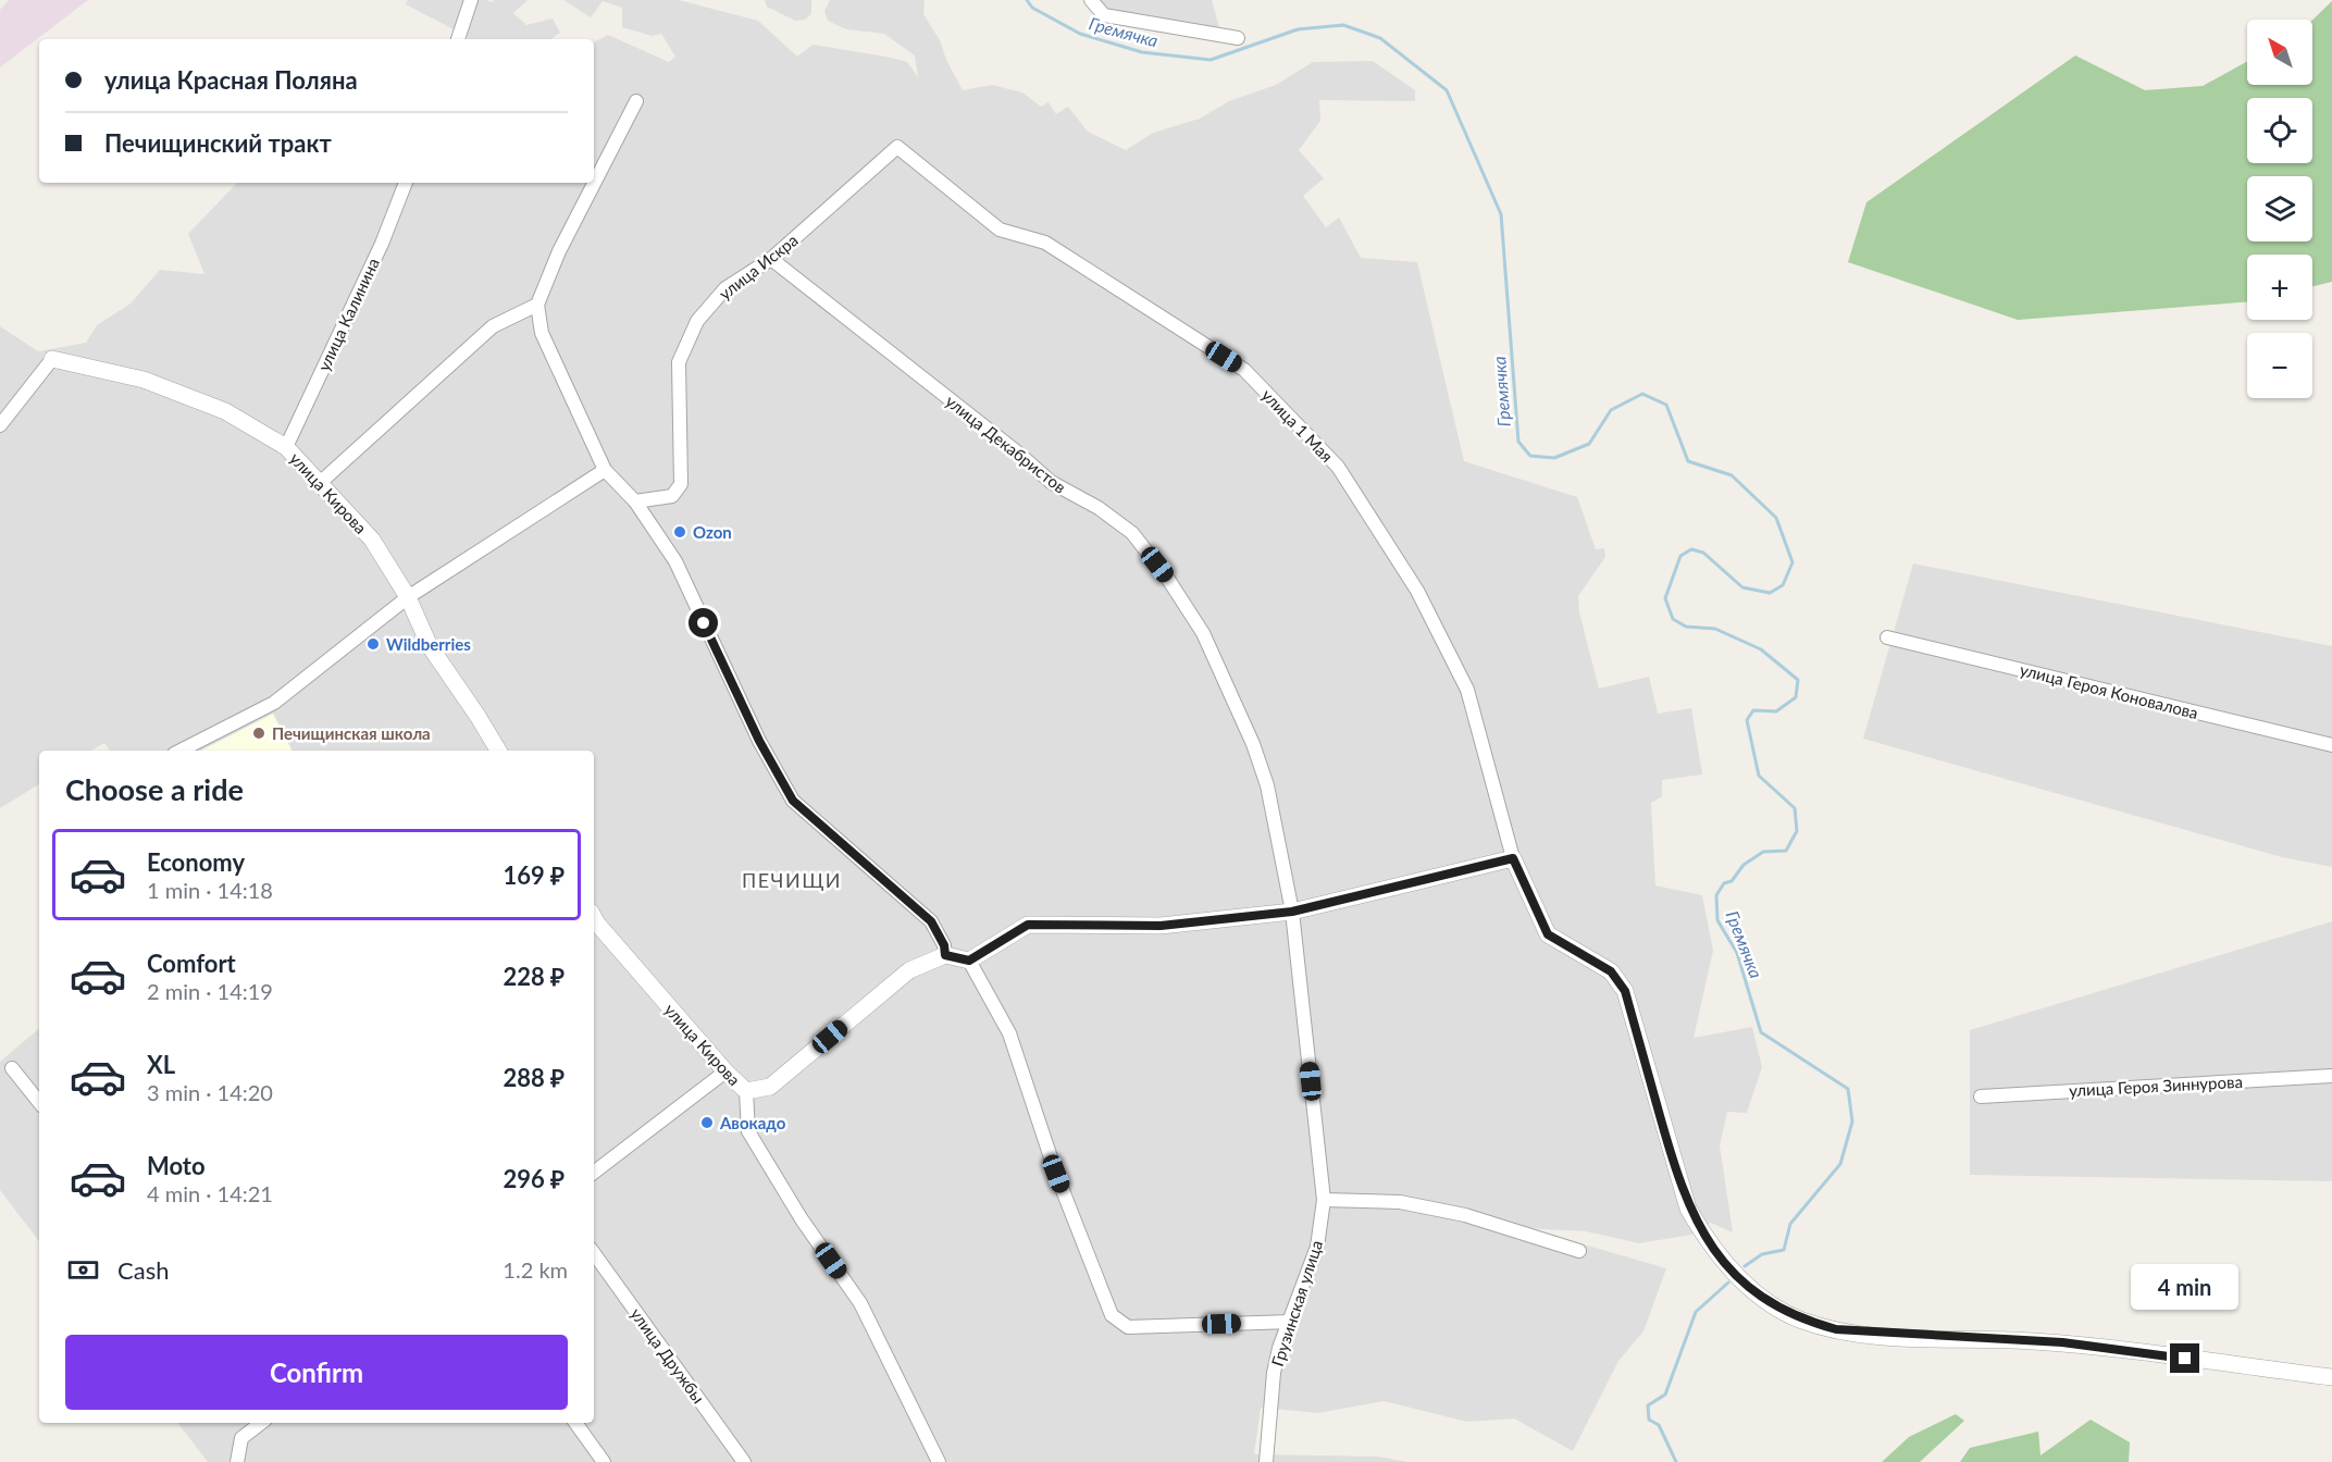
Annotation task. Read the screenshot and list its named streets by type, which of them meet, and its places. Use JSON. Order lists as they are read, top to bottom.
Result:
{
  "streets": {
    "street": [
      "улица Искра",
      "улица Калинина",
      "улица 1 Мая",
      "улица Декабристов",
      "улица Кирова",
      "улица Героя Коновалова",
      "улица Героя Зиннурова",
      "Грузинская улица",
      "улица Дружбы"
    ]
  },
  "crossings": [
    ["улица Искра", "улица 1 Мая"],
    ["улица Искра", "улица Декабристов"],
    ["улица Калинина", "улица Кирова"],
    ["улица Декабристов", "Грузинская улица"]
  ],
  "districts": ["ПЕЧИЩИ"],
  "water": ["Гремячка"],
  "places": [
    "Ozon",
    "Wildberries",
    "Печищинская школа",
    "Авокадо"
  ],
  "north": "top left",
  "page": {
    "map_buttons": ["+", "−"],
    "banner": ["улица Красная Поляна", "Печищинский тракт"],
    "heading": "Choose a ride",
    "list": [
      {
        "name": "Economy",
        "note": "1 min · 14:18",
        "value": "169 ₽"
      },
      {
        "name": "Comfort",
        "note": "2 min · 14:19",
        "value": "228 ₽"
      },
      {
        "name": "XL",
        "note": "3 min · 14:20",
        "value": "288 ₽"
      },
      {
        "name": "Moto",
        "note": "4 min · 14:21",
        "value": "296 ₽"
      }
    ],
    "pay": ["Cash", "1.2 km"],
    "bubble": "4 min",
    "buttons": "Confirm"
  }
}
